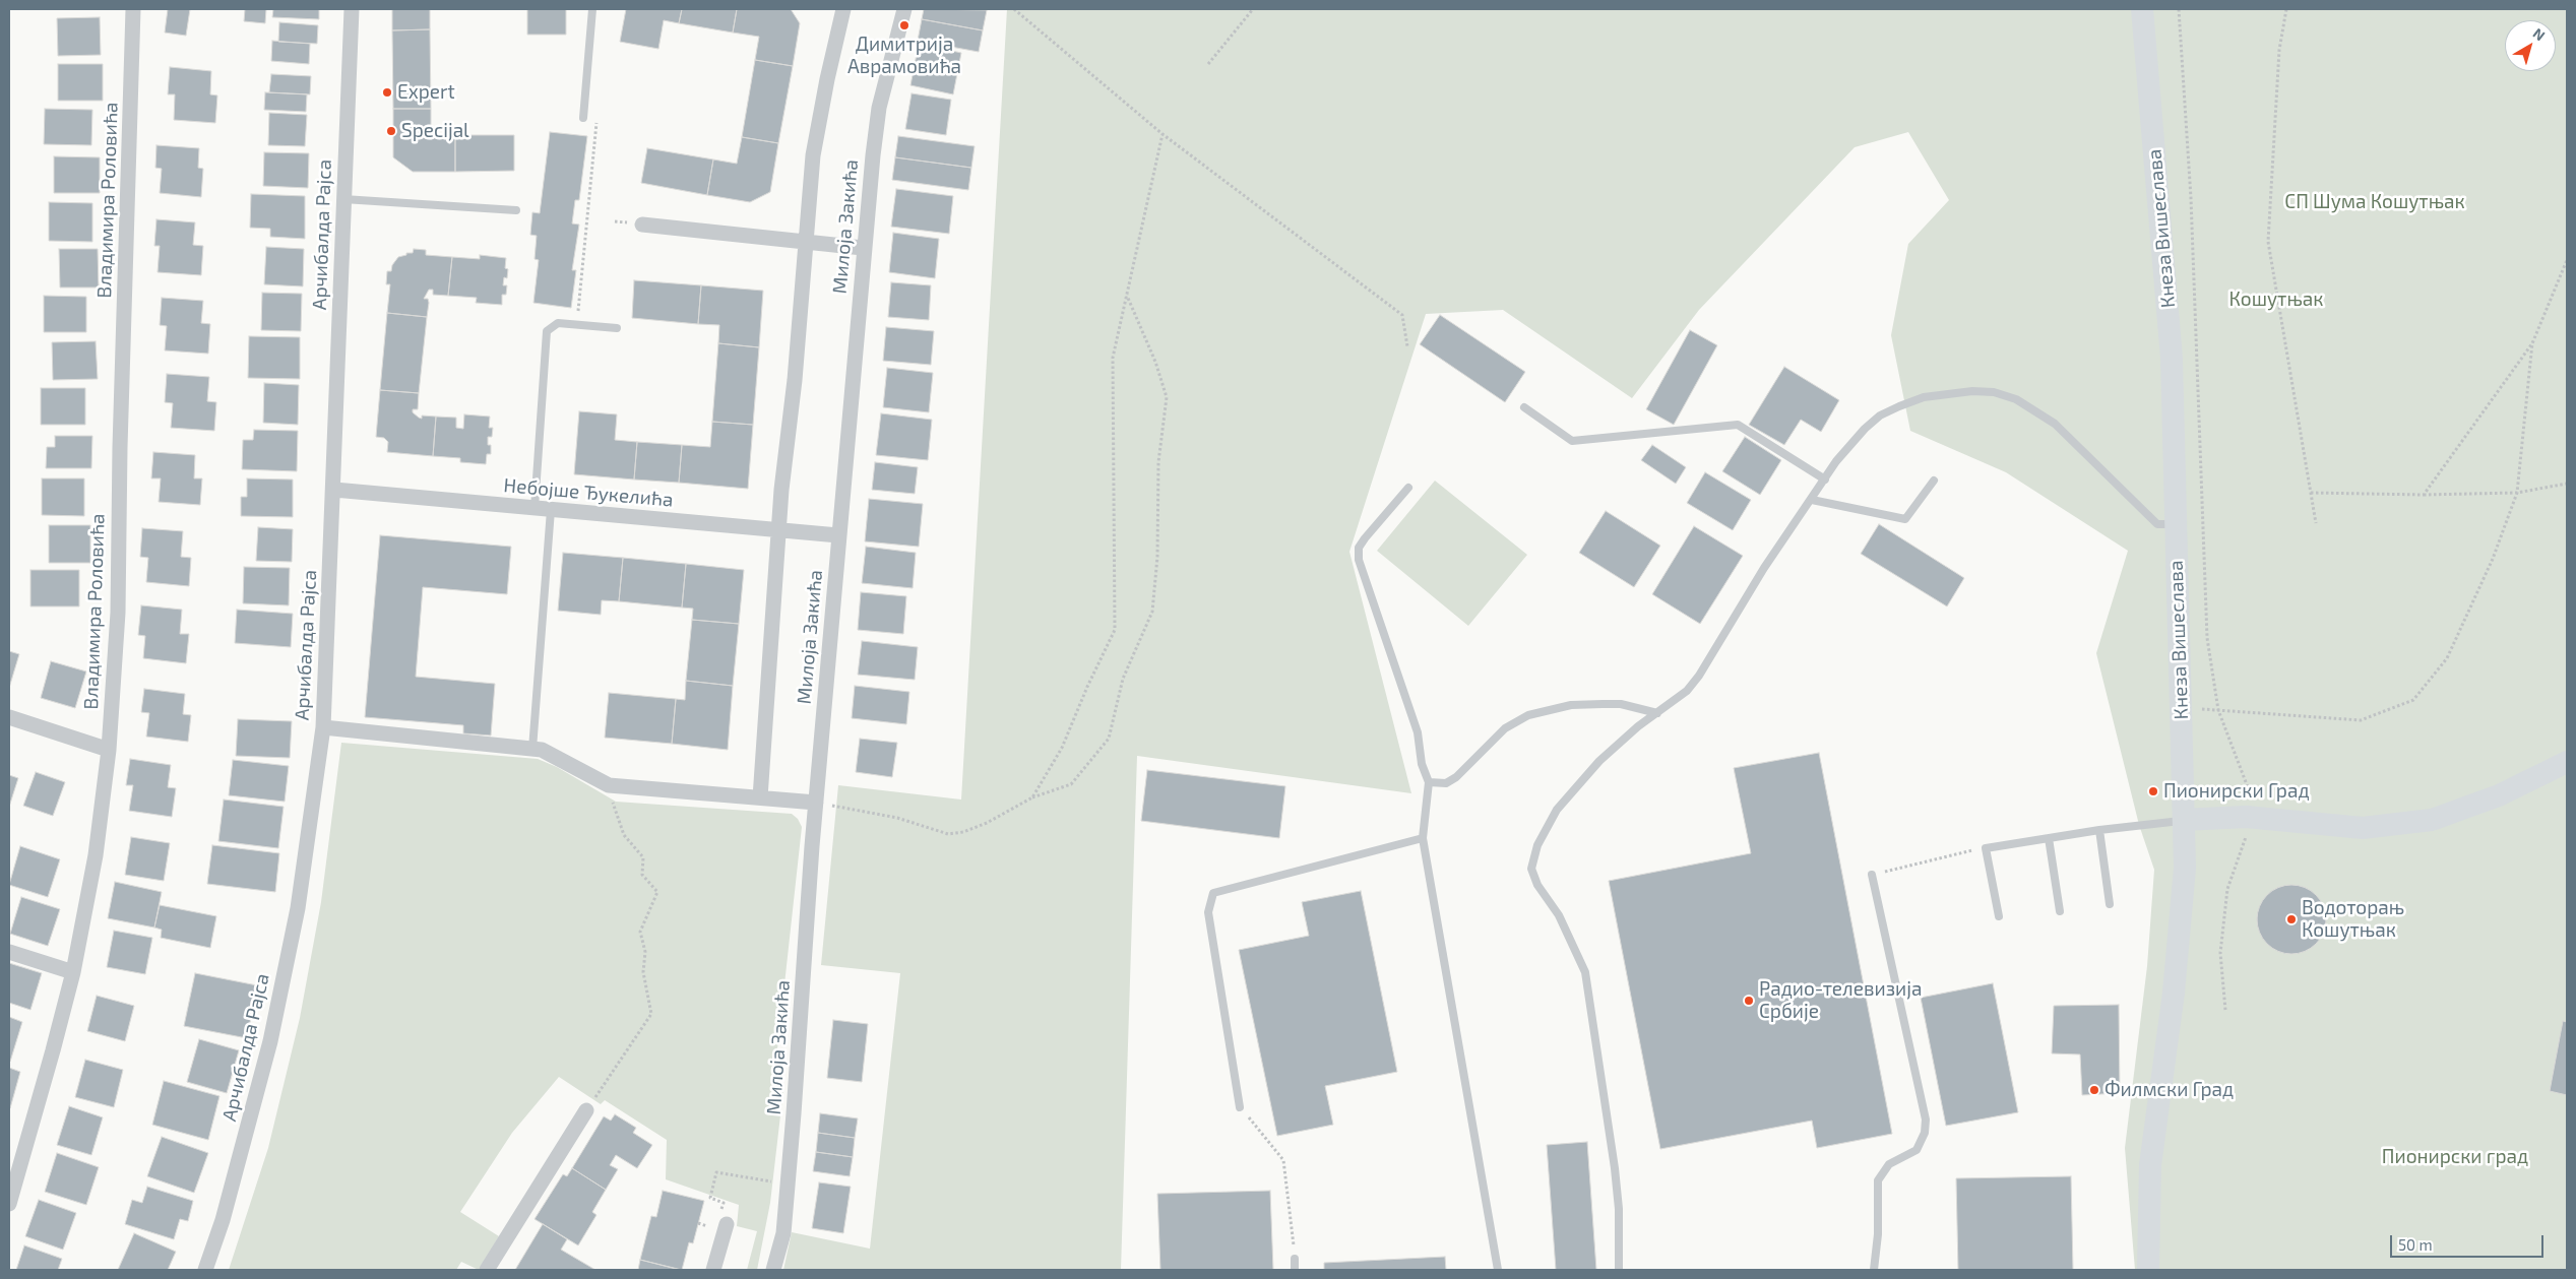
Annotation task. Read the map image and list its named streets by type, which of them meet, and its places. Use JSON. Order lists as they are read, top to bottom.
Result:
{
  "streets": {
    "main road": ["Кнеза Вишеслава"],
    "street": [
      "Владимира Роловића",
      "Милоја Закића",
      "Арчибалда Рајса",
      "Небојше Ђукелића"
    ]
  },
  "crossings": [
    ["Милоја Закића", "Небојше Ђукелића"],
    ["Арчибалда Рајса", "Небојше Ђукелића"]
  ],
  "parks": ["СП Шума Кошутњак", "Кошутњак", "Пионирски град"],
  "places": [
    "Димитрија Аврамовића",
    "Expert",
    "Specijal",
    "Пионирски Град",
    "Водоторањ Кошутњак",
    "Радио-телевизија Србије",
    "Филмски Град"
  ],
  "scale_bar": "50 m",
  "north": "top right"
}
